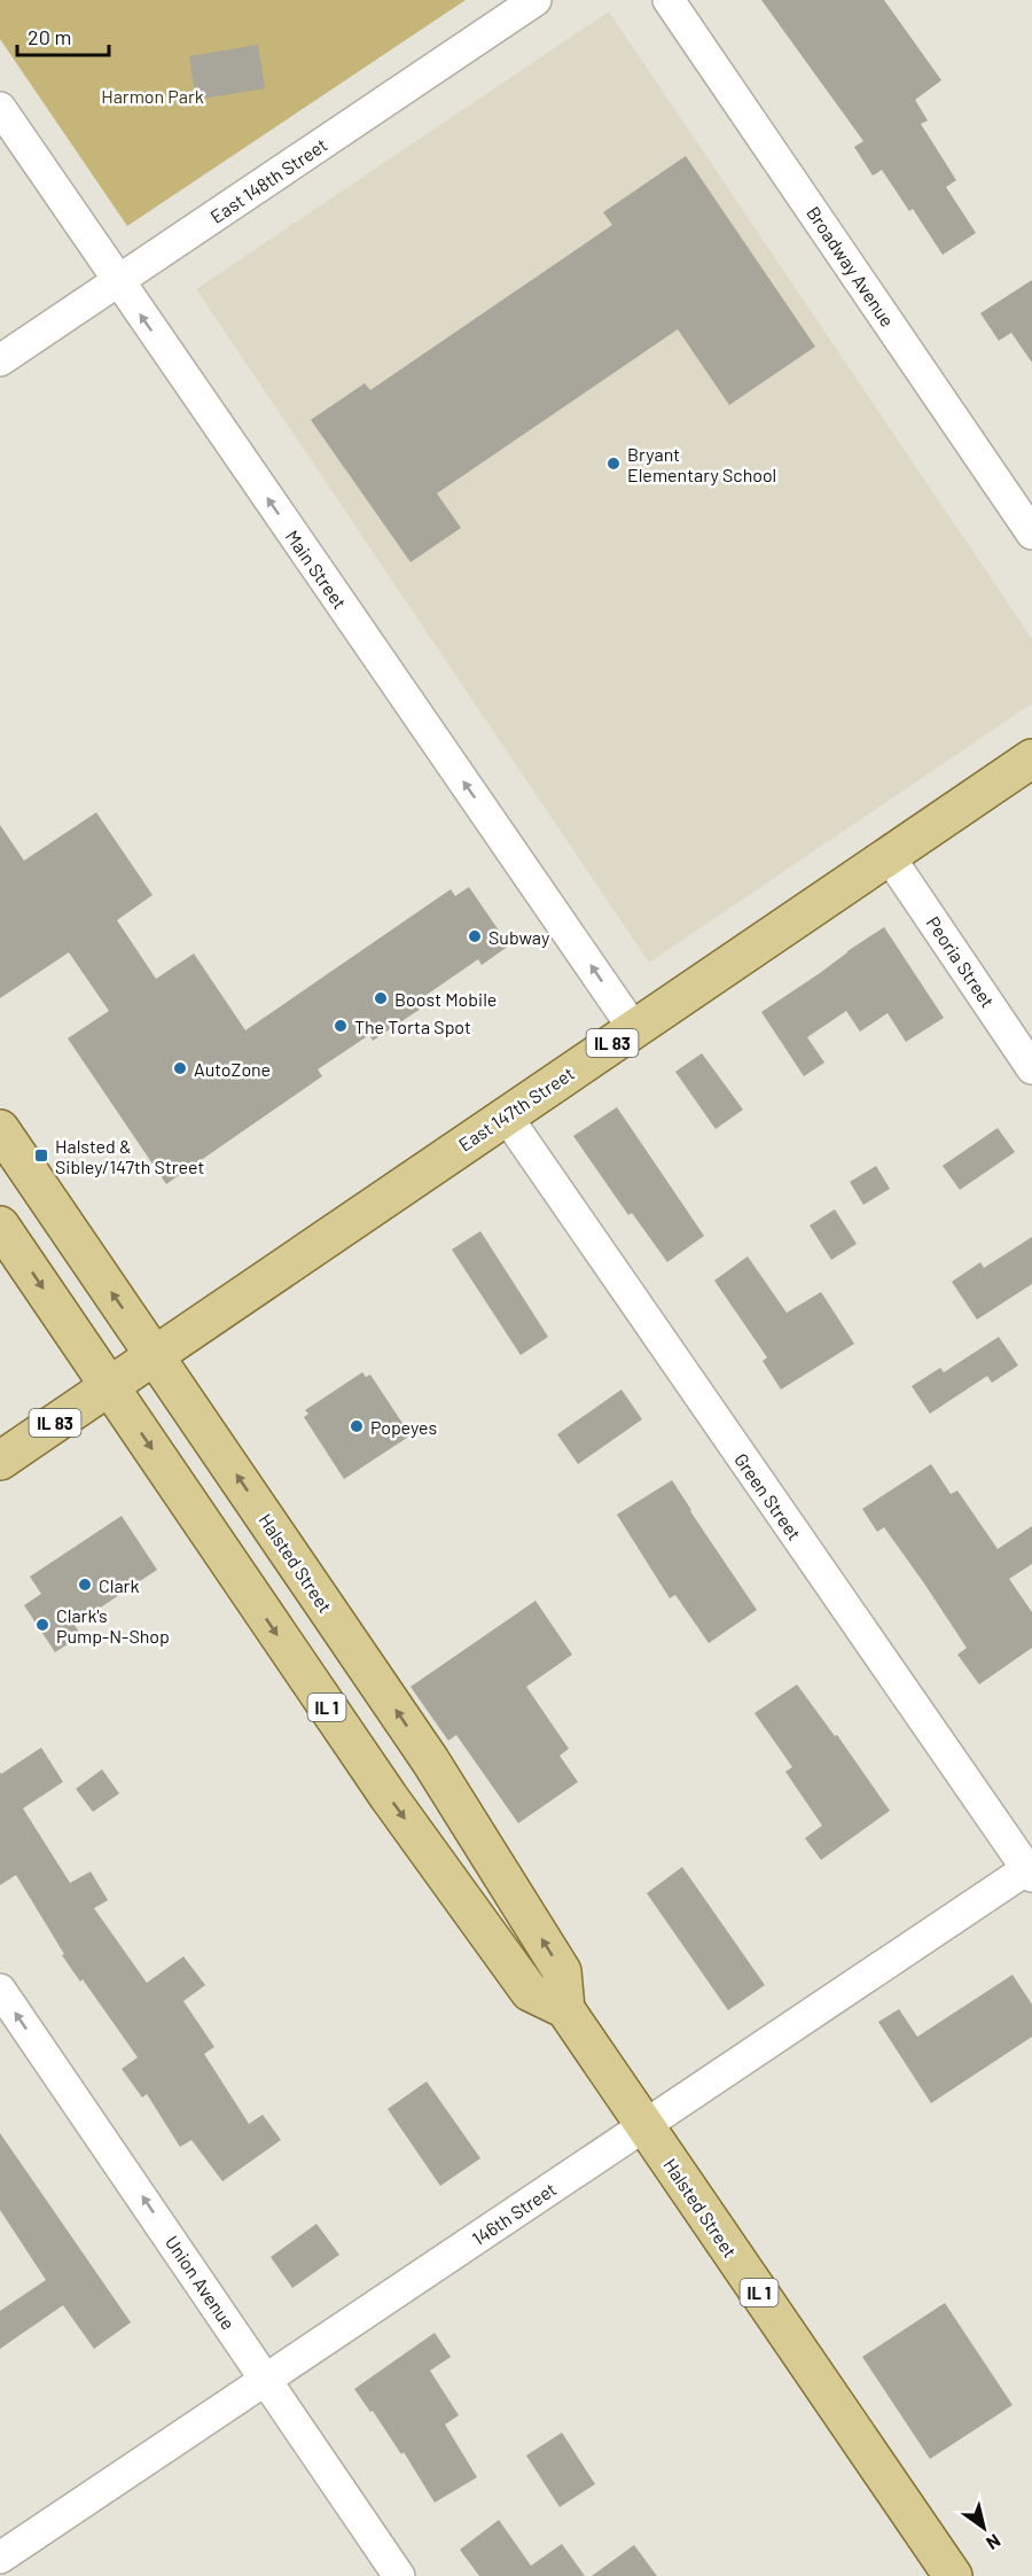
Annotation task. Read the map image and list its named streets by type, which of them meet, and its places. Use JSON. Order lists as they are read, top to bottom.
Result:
{
  "streets": {
    "main road": [
      "IL 83",
      "East 147th Street",
      "Halsted Street",
      "IL 1"
    ],
    "street": [
      "East 148th Street",
      "Broadway Avenue",
      "Main Street",
      "Peoria Street",
      "Green Street",
      "146th Street",
      "Union Avenue"
    ]
  },
  "crossings": [
    ["East 148th Street", "Main Street"],
    ["Main Street", "East 147th Street"],
    ["Peoria Street", "East 147th Street"],
    ["East 147th Street", "Green Street"],
    ["East 147th Street", "Halsted Street"],
    ["Green Street", "146th Street"],
    ["Halsted Street", "146th Street"],
    ["146th Street", "Union Avenue"]
  ],
  "one_way": ["Main Street", "Union Avenue"],
  "parks": ["Harmon Park"],
  "places": {
    "other": [
      "Bryant Elementary School",
      "Subway",
      "Boost Mobile",
      "The Torta Spot",
      "AutoZone",
      "Popeyes",
      "Clark",
      "Clark's Pump-N-Shop"
    ],
    "transit": ["Halsted & Sibley/147th Street"]
  },
  "scale_bar": "20 m",
  "north": "bottom right"
}
